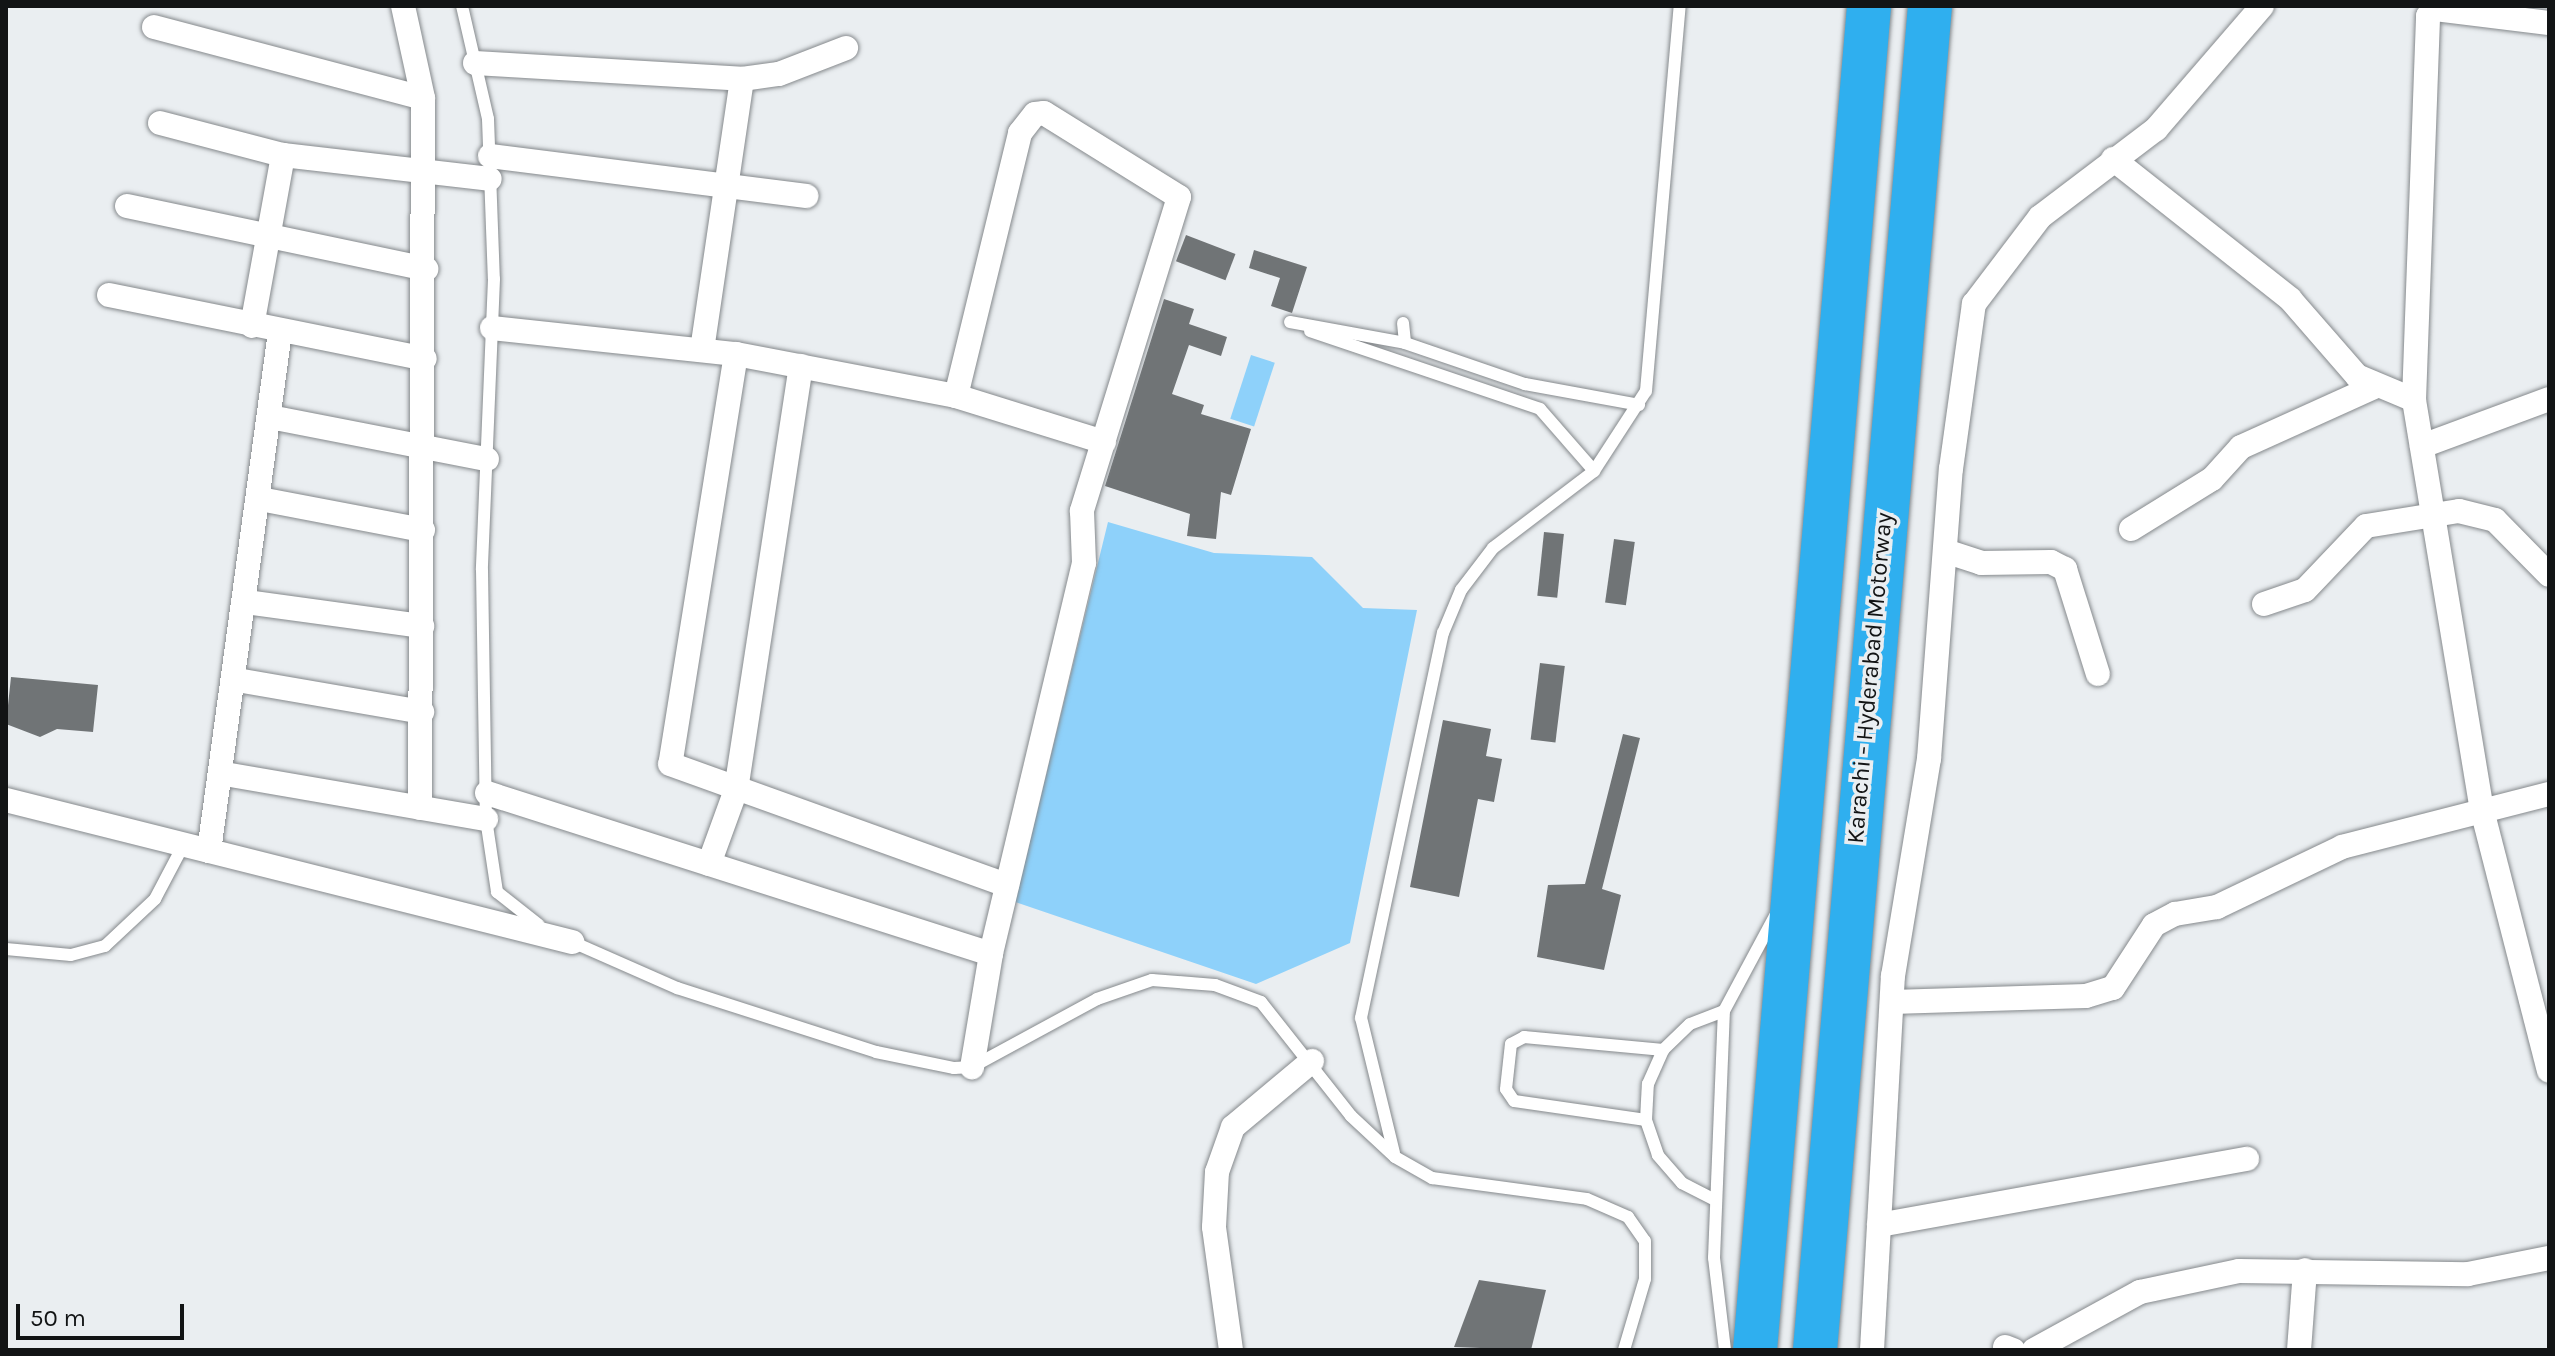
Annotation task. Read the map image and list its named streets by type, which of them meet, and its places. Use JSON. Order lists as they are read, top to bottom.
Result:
{
  "streets": {
    "highway": ["Karachi - Hyderabad Motorway"]
  },
  "scale_bar": "50 m"
}
